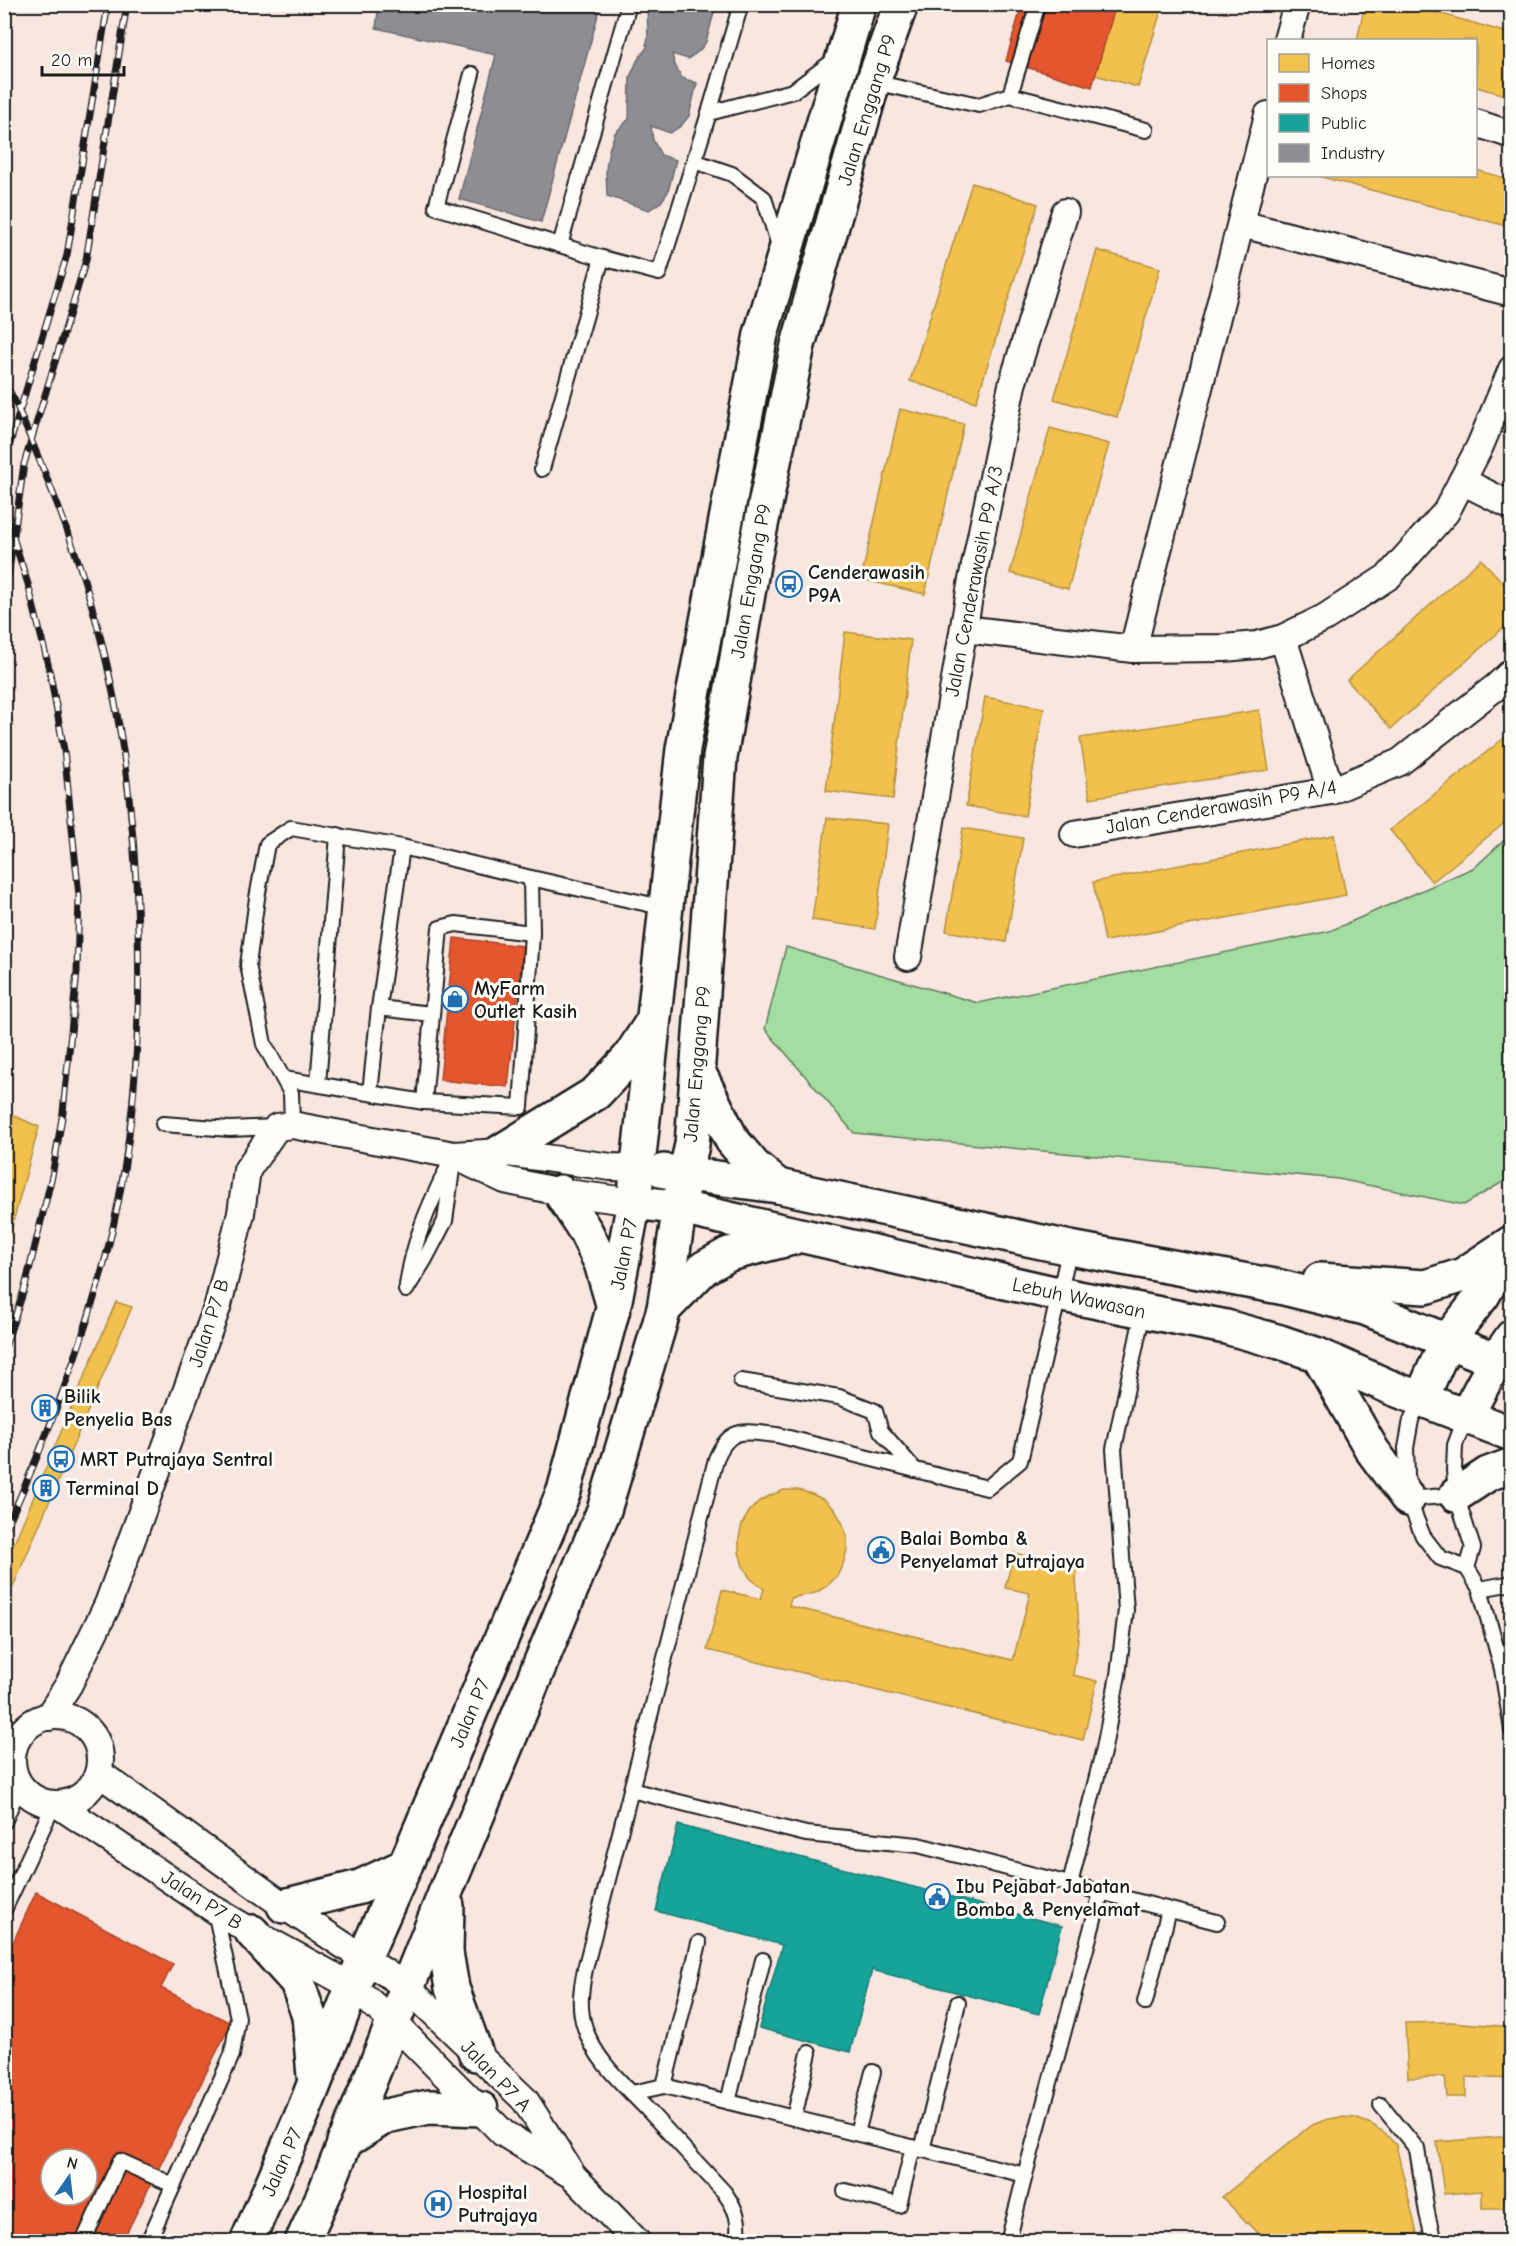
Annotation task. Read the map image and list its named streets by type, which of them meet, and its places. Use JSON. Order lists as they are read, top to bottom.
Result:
{
  "streets": {
    "main road": ["Jalan Enggang P9", "Jalan P7", "Lebuh Wawasan"],
    "street": [
      "Jalan Cenderawasih P9 A/3",
      "Jalan Cenderawasih P9 A/4",
      "Jalan P7 B",
      "Jalan P7 A"
    ]
  },
  "crossings": [
    ["Jalan Enggang P9", "Jalan P7"],
    ["Jalan Enggang P9", "Lebuh Wawasan"],
    ["Jalan P7", "Lebuh Wawasan"],
    ["Jalan P7", "Jalan P7 B"],
    ["Jalan P7", "Jalan P7 A"],
    ["Jalan P7 B", "Jalan P7 A"]
  ],
  "places": {
    "bus stop": ["Cenderawasih P9A", "MRT Putrajaya Sentral"],
    "shop": ["MyFarm Outlet Kasih"],
    "building": ["Bilik Penyelia Bas", "Terminal D"],
    "public building": ["Balai Bomba & Penyelamat Putrajaya", "Ibu Pejabat Jabatan Bomba & Penyelamat"],
    "hospital": ["Hospital Putrajaya"]
  },
  "legend": [
    "Homes",
    "Shops",
    "Public",
    "Industry"
  ],
  "scale_bar": "20 m",
  "north": "top"
}
